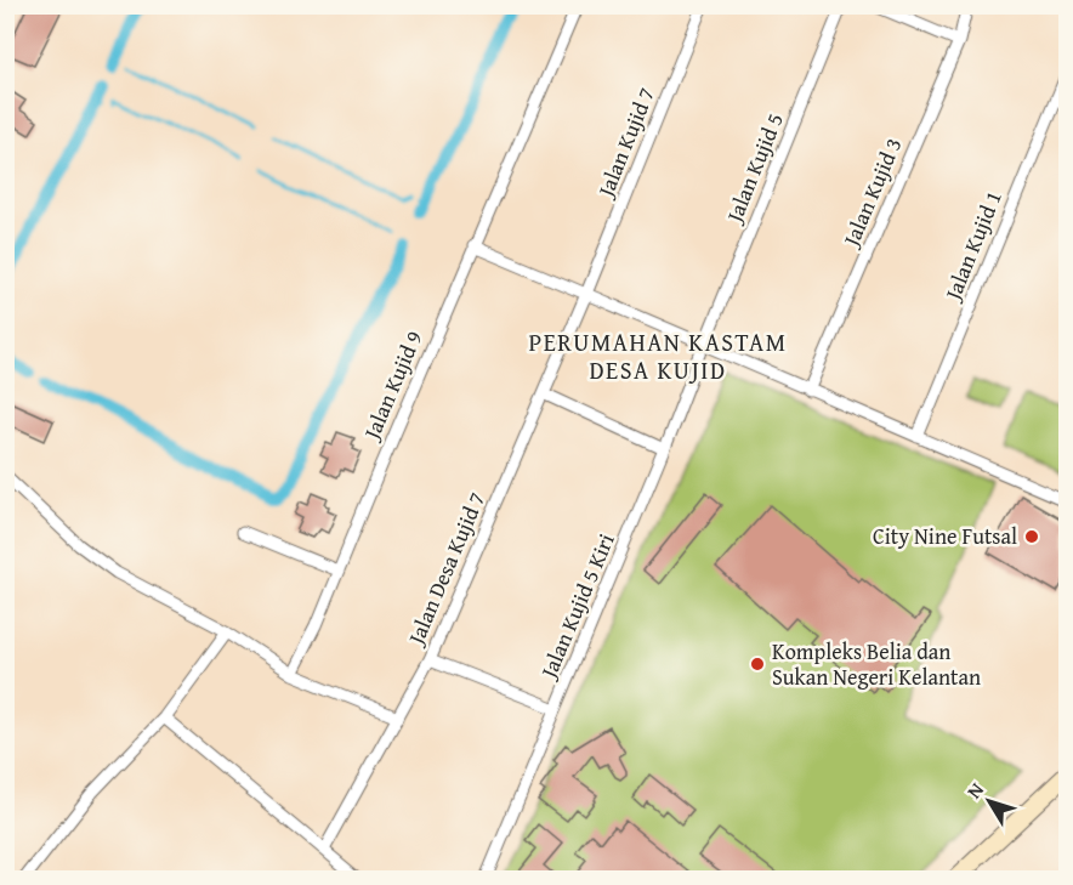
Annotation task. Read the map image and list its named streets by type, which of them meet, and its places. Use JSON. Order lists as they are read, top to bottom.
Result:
{
  "streets": {
    "street": [
      "Jalan Kujid 7",
      "Jalan Kujid 5",
      "Jalan Kujid 3",
      "Jalan Kujid 1",
      "Jalan Kujid 9",
      "Jalan Desa Kujid 7",
      "Jalan Kujid 5 Kiri"
    ]
  },
  "crossings": [
    ["Jalan Kujid 7", "Jalan Desa Kujid 7"],
    ["Jalan Kujid 5", "Jalan Kujid 5 Kiri"]
  ],
  "districts": ["PERUMAHAN KASTAM DESA KUJID"],
  "places": ["City Nine Futsal", "Kompleks Belia dan Sukan Negeri Kelantan"],
  "north": "top left"
}
